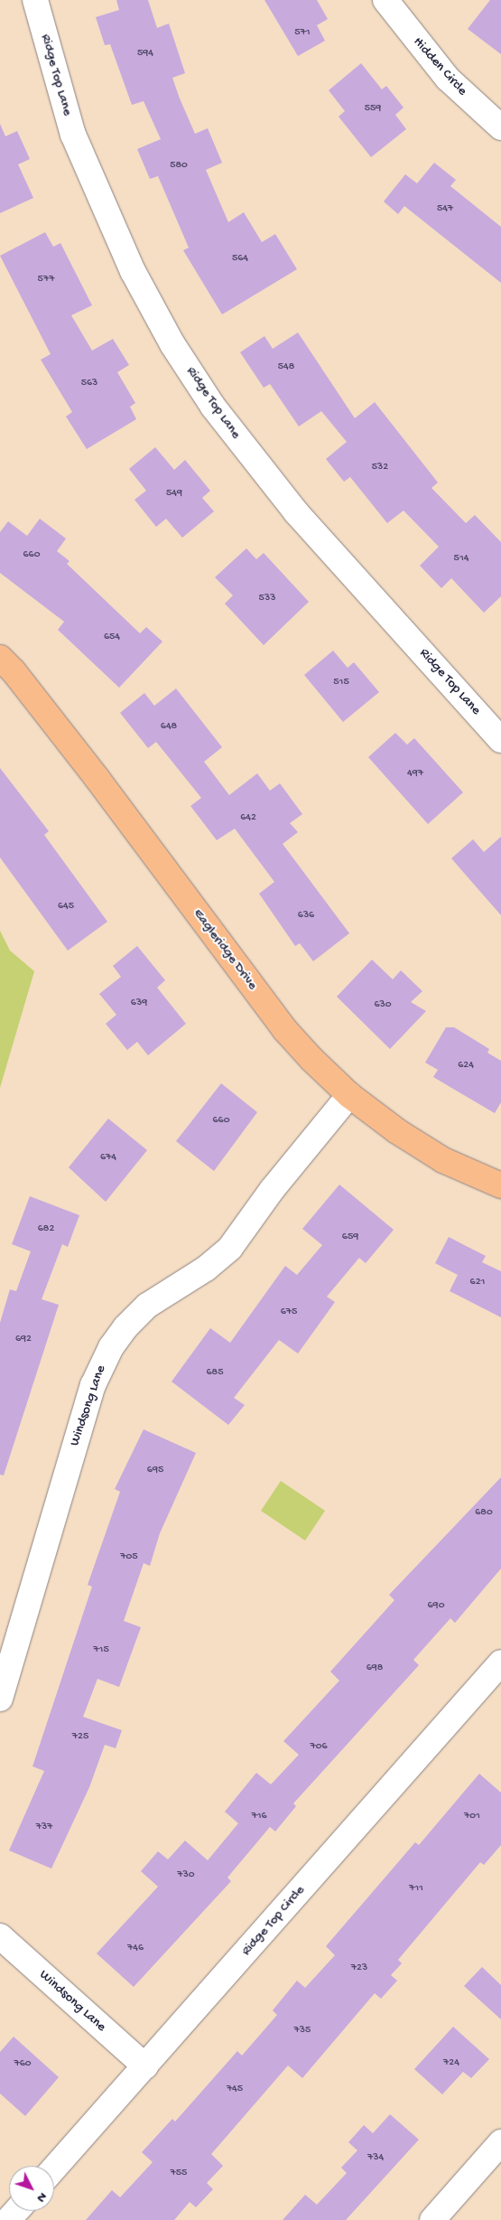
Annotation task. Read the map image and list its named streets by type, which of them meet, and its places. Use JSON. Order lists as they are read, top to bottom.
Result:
{
  "streets": {
    "main road": ["Eagleridge Drive"],
    "street": [
      "Hidden Circle",
      "Ridge Top Lane",
      "Windsong Lane",
      "Ridge Top Circle"
    ]
  },
  "crossings": [
    ["Eagleridge Drive", "Windsong Lane"],
    ["Windsong Lane", "Ridge Top Circle"]
  ],
  "house_numbers": [
    "571",
    "594",
    "559",
    "580",
    "547",
    "564",
    "577",
    "548",
    "563",
    "532",
    "549",
    "660",
    "514",
    "533",
    "654",
    "515",
    "648",
    "497",
    "642",
    "645",
    "636",
    "639",
    "630",
    "624",
    "660",
    "674",
    "682",
    "659",
    "621",
    "675",
    "692",
    "685",
    "695",
    "680",
    "705",
    "690",
    "715",
    "698",
    "725",
    "706",
    "716",
    "701",
    "737",
    "730",
    "711",
    "746",
    "723",
    "735",
    "724",
    "760",
    "745",
    "734",
    "755"
  ],
  "north": "bottom right"
}
